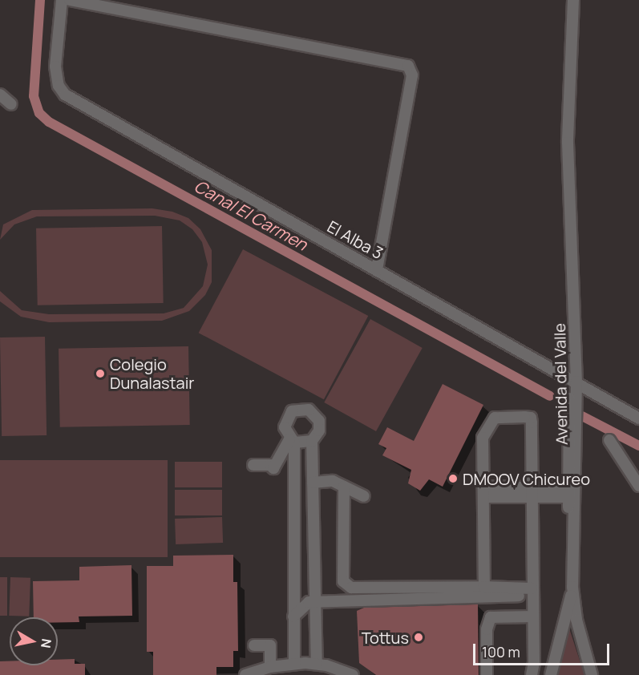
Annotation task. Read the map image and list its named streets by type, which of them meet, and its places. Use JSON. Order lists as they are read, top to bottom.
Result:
{
  "streets": {
    "street": ["El Alba 3", "Avenida del Valle"]
  },
  "crossings": [
    ["El Alba 3", "Avenida del Valle"]
  ],
  "water": ["Canal El Carmen"],
  "places": ["Colegio Dunalastair", "DMOOV Chicureo", "Tottus"],
  "scale_bar": "100 m",
  "north": "right"
}
